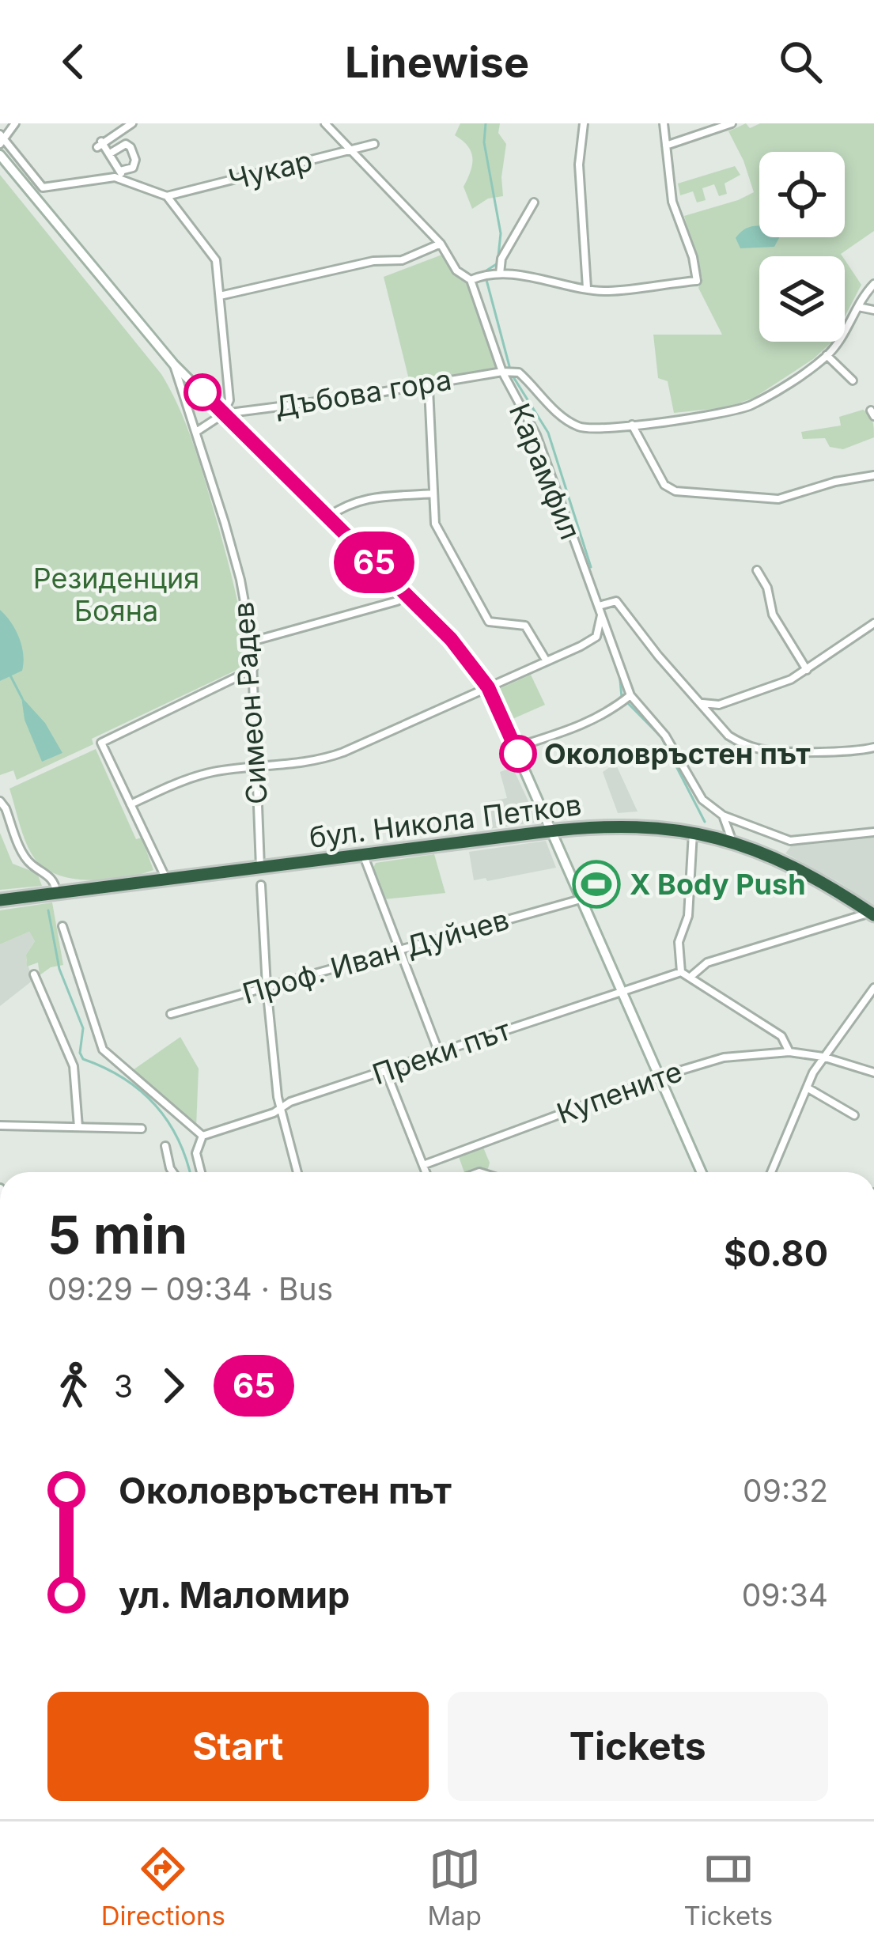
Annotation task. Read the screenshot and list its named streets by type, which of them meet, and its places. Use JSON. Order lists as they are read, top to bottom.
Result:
{
  "streets": {
    "highway": ["бул. Никола Петков"],
    "street": [
      "Чукар",
      "Дъбова гора",
      "Карамфил",
      "Симеон Радев",
      "Проф. Иван Дуйчев",
      "Преки път",
      "Купените"
    ]
  },
  "crossings": [
    ["Чукар", "Карамфил"],
    ["Дъбова гора", "Карамфил"],
    ["Карамфил", "бул. Никола Петков"],
    ["Симеон Радев", "бул. Никола Петков"]
  ],
  "parks": ["Резиденция Бояна"],
  "places": {
    "other": ["Околовръстен път"],
    "sports": ["X Body Push"]
  },
  "lines": ["bus line 65"],
  "page": {
    "header": "Linewise",
    "on_map": "65",
    "heading": ["5 min", "09:29 – 09:34 · Bus", "$0.80"],
    "legs": ["3", "65"],
    "list": [
      {
        "name": "Околовръстен път",
        "value": "09:32"
      },
      {
        "name": "ул. Маломир",
        "value": "09:34"
      }
    ],
    "buttons": ["Start", "Tickets"],
    "tabs": ["Directions", "Map", "Tickets"]
  }
}
